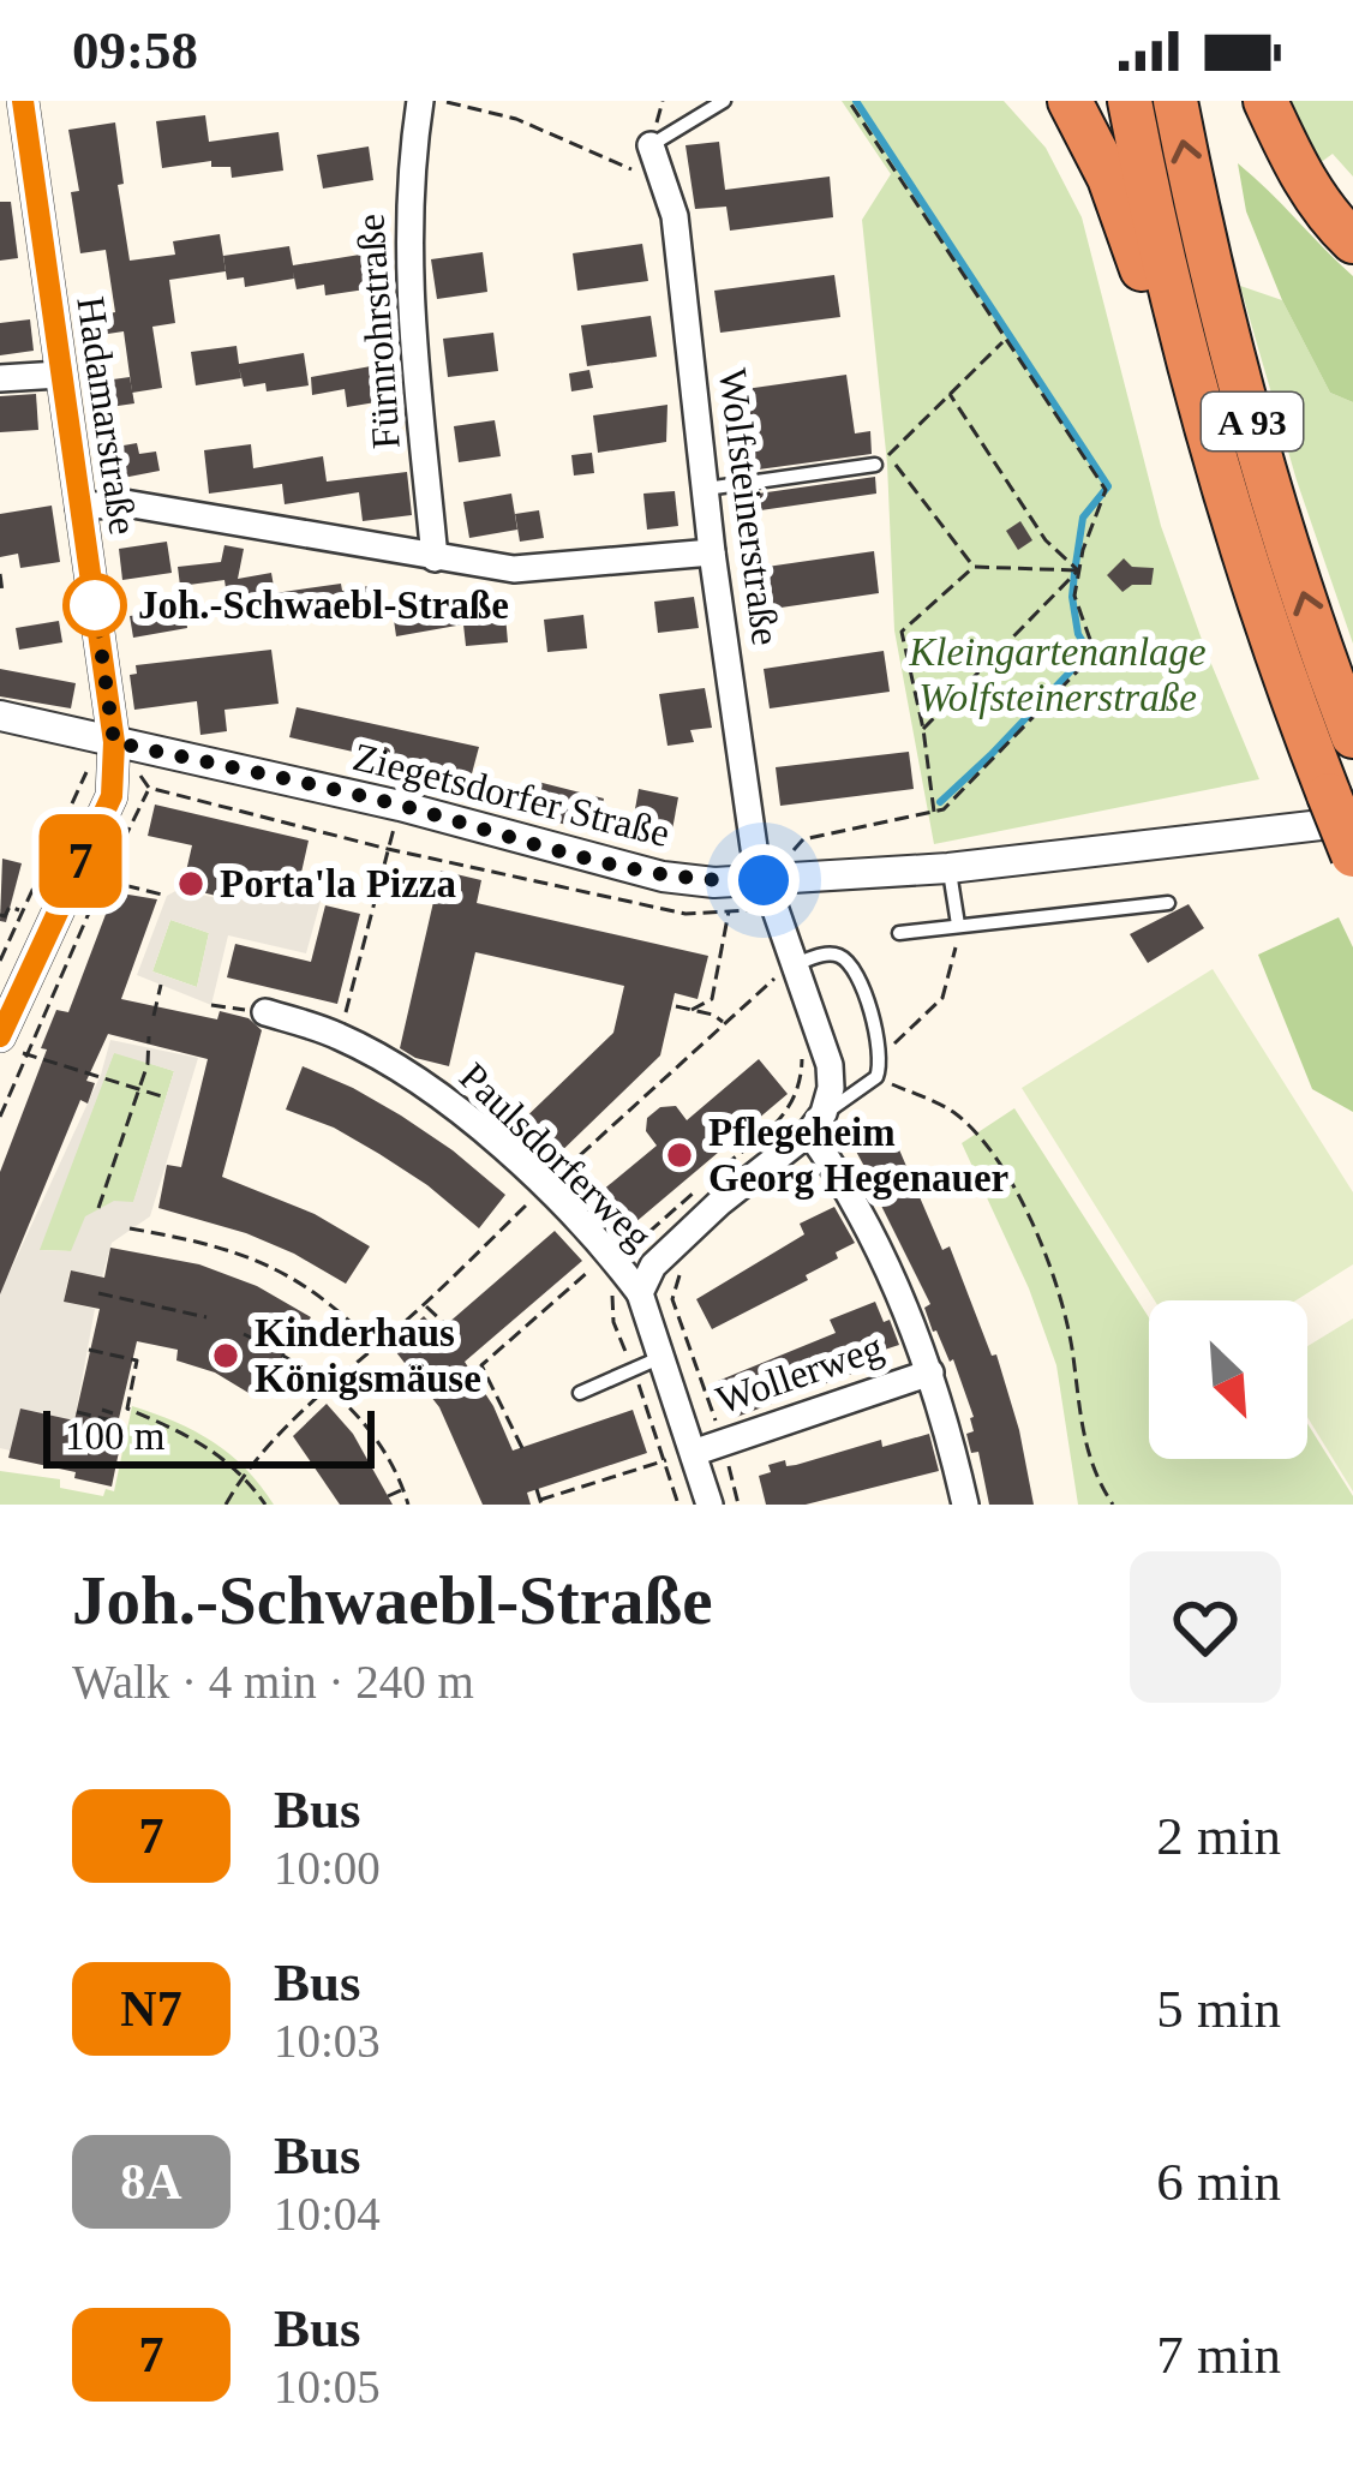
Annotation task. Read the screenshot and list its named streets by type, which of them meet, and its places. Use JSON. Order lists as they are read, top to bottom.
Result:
{
  "streets": {
    "highway": ["A 93"],
    "street": [
      "Fürnrohrstraße",
      "Hadamarstraße",
      "Wolfsteinerstraße",
      "Ziegetsdorfer Straße",
      "Paulsdorferweg",
      "Wollerweg"
    ]
  },
  "crossings": [
    ["Hadamarstraße", "Ziegetsdorfer Straße"],
    ["A 93", "Ziegetsdorfer Straße"],
    ["Wolfsteinerstraße", "Ziegetsdorfer Straße"]
  ],
  "parks": ["Kleingartenanlage Wolfsteinerstraße"],
  "places": [
    "Joh.-Schwaebl-Straße",
    "Porta'la Pizza",
    "Pflegeheim Georg Hegenauer",
    "Kinderhaus Königsmäuse"
  ],
  "lines": ["bus line 7"],
  "scale_bar": "100 m",
  "north": "bottom right",
  "page": {
    "status": "09:58",
    "on_map": "7",
    "scale": "100 m",
    "heading": ["Joh.-Schwaebl-Straße", "Walk · 4 min · 240 m"],
    "list": [
      {
        "mark": "7",
        "name": "Bus",
        "note": "10:00",
        "value": "2 min"
      },
      {
        "mark": "N7",
        "name": "Bus",
        "note": "10:03",
        "value": "5 min"
      },
      {
        "mark": "8A",
        "name": "Bus",
        "note": "10:04",
        "value": "6 min"
      },
      {
        "mark": "7",
        "name": "Bus",
        "note": "10:05",
        "value": "7 min"
      }
    ]
  }
}
